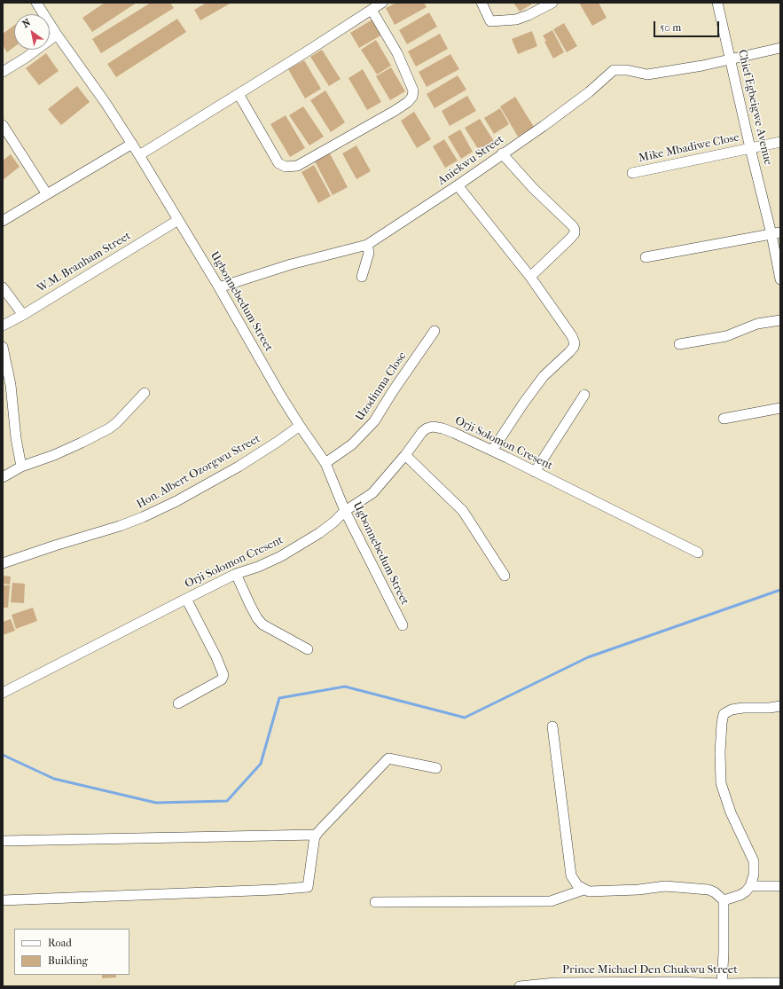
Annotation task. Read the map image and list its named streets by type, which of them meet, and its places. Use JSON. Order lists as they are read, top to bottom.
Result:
{
  "streets": {
    "street": [
      "Chief Egbeigwe Avenue",
      "Mike Mbadiwe Close",
      "Aniekwu Street",
      "W.M. Branham Street",
      "Ugbonnebedum Street",
      "Uzodinma Close",
      "Orji Solomon Cresent",
      "Hon. Albert Ozorgwu Street",
      "Prince Michael Den Chukwu Street"
    ]
  },
  "crossings": [
    ["Chief Egbeigwe Avenue", "Mike Mbadiwe Close"],
    ["Chief Egbeigwe Avenue", "Aniekwu Street"],
    ["Aniekwu Street", "Ugbonnebedum Street"],
    ["W.M. Branham Street", "Ugbonnebedum Street"],
    ["Ugbonnebedum Street", "Uzodinma Close"],
    ["Ugbonnebedum Street", "Orji Solomon Cresent"],
    ["Ugbonnebedum Street", "Hon. Albert Ozorgwu Street"]
  ],
  "legend": ["Road", "Building"],
  "scale_bar": "50 m",
  "north": "top left"
}
